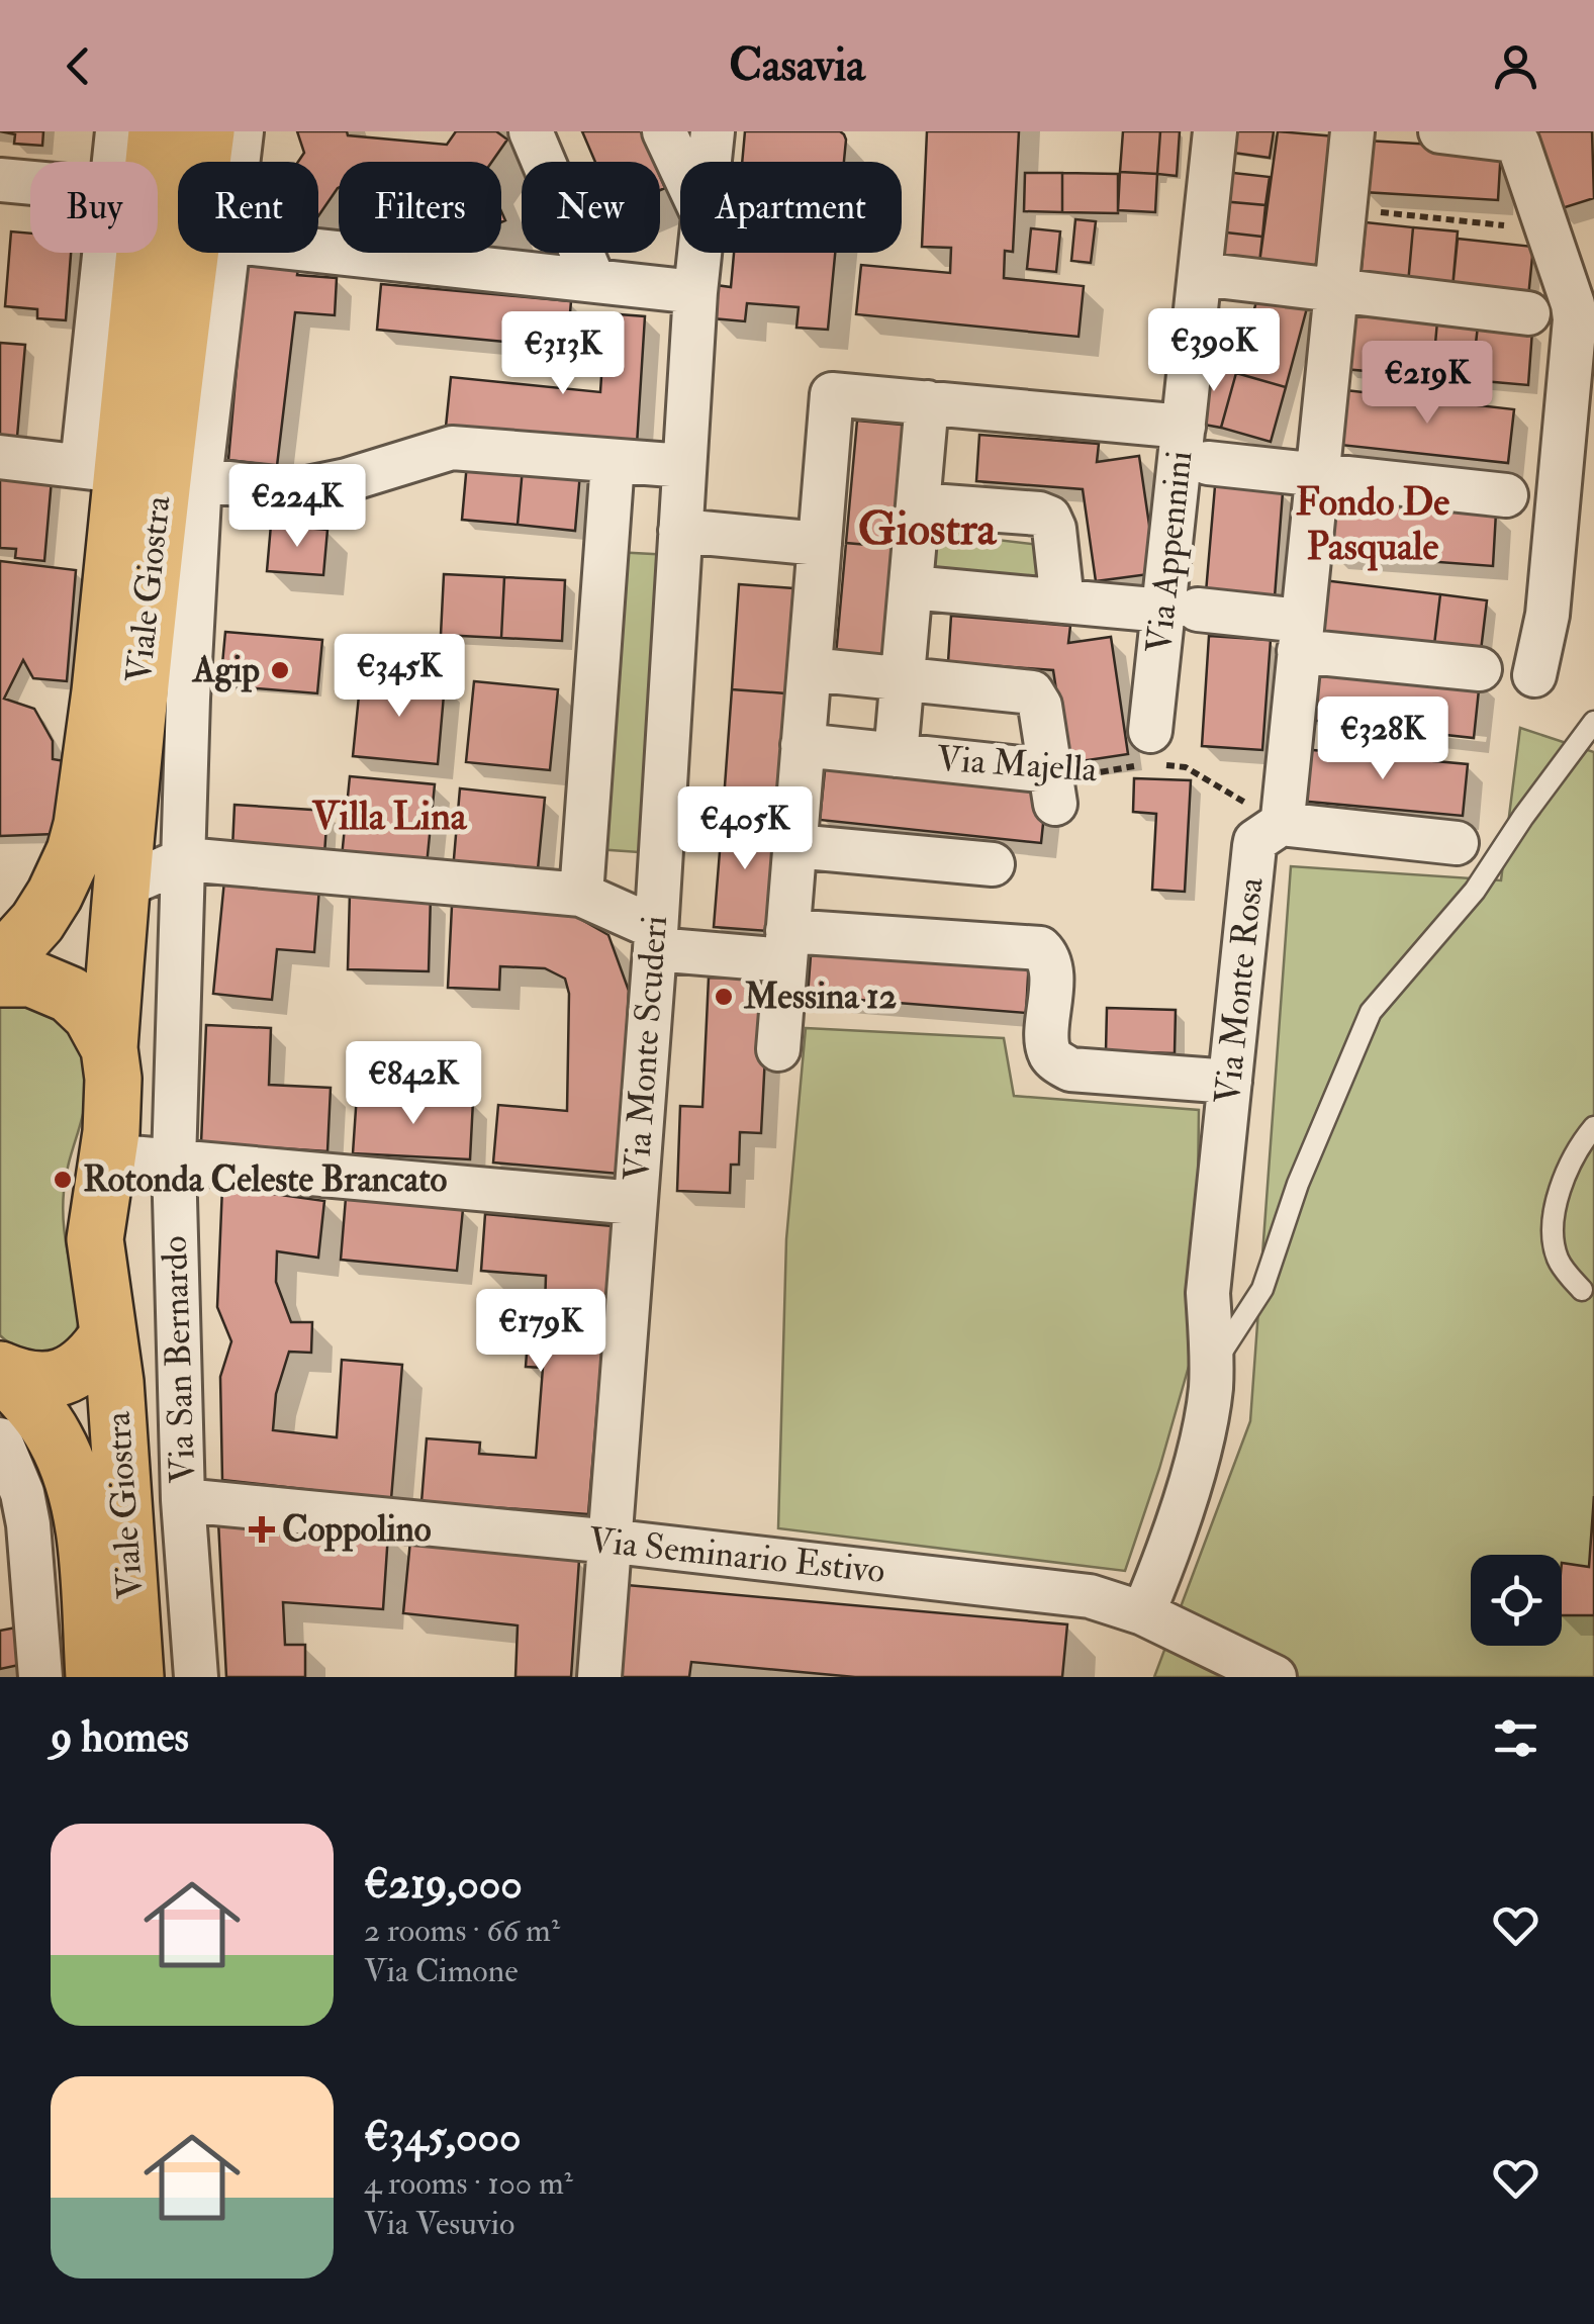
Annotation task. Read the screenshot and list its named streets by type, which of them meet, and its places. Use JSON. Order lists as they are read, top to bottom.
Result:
{
  "streets": {
    "main road": ["Viale Giostra"],
    "street": [
      "Via Appennini",
      "Via Majella",
      "Via Monte Rosa",
      "Via Monte Scuderi",
      "Via San Bernardo",
      "Via Seminario Estivo"
    ]
  },
  "crossings": [
    ["Viale Giostra", "Via San Bernardo"],
    ["Via Majella", "Via Monte Rosa"],
    ["Via Monte Rosa", "Via Seminario Estivo"],
    ["Via Monte Scuderi", "Via Seminario Estivo"],
    ["Via San Bernardo", "Via Seminario Estivo"]
  ],
  "districts": ["Fondo De Pasquale", "Giostra", "Villa Lina"],
  "places": {
    "other": ["Agip", "Messina 12", "Rotonda Celeste Brancato"],
    "health": ["Coppolino"]
  },
  "page": {
    "header": "Casavia",
    "chip": [
      "Buy",
      "Rent",
      "Filters",
      "New",
      "Apartment"
    ],
    "price": [
      "€390K",
      "€313K",
      "€219K",
      "€224K",
      "€345K",
      "€328K",
      "€405K",
      "€842K",
      "€179K"
    ],
    "heading": "9 homes",
    "list": [
      {
        "name": "€219,000",
        "note": "2 rooms · 66 m² · Via Cimone"
      },
      {
        "name": "€345,000",
        "note": "4 rooms · 100 m² · Via Vesuvio"
      }
    ]
  }
}
